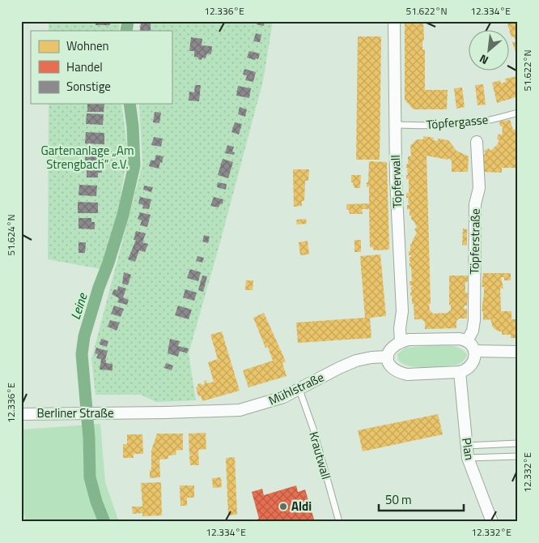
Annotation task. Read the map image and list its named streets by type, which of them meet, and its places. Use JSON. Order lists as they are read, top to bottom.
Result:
{
  "streets": {
    "street": [
      "Töpferwall",
      "Töpferstraße",
      "Mühlstraße",
      "Berliner Straße",
      "Plan"
    ],
    "lane": ["Töpfergasse", "Krautwall"]
  },
  "crossings": [
    ["Töpfergasse", "Töpferwall"],
    ["Mühlstraße", "Berliner Straße"],
    ["Mühlstraße", "Krautwall"]
  ],
  "water": ["Leine"],
  "parks": ["Gartenanlage „Am Strengbach” e.V."],
  "places": ["Aldi"],
  "legend": ["Wohnen", "Handel", "Sonstige"],
  "scale_bar": "50 m",
  "north": "bottom left",
  "coordinates": [
    "12.336°E",
    "51.622°N",
    "12.334°E",
    "51.624°N",
    "12.332°E"
  ]
}
